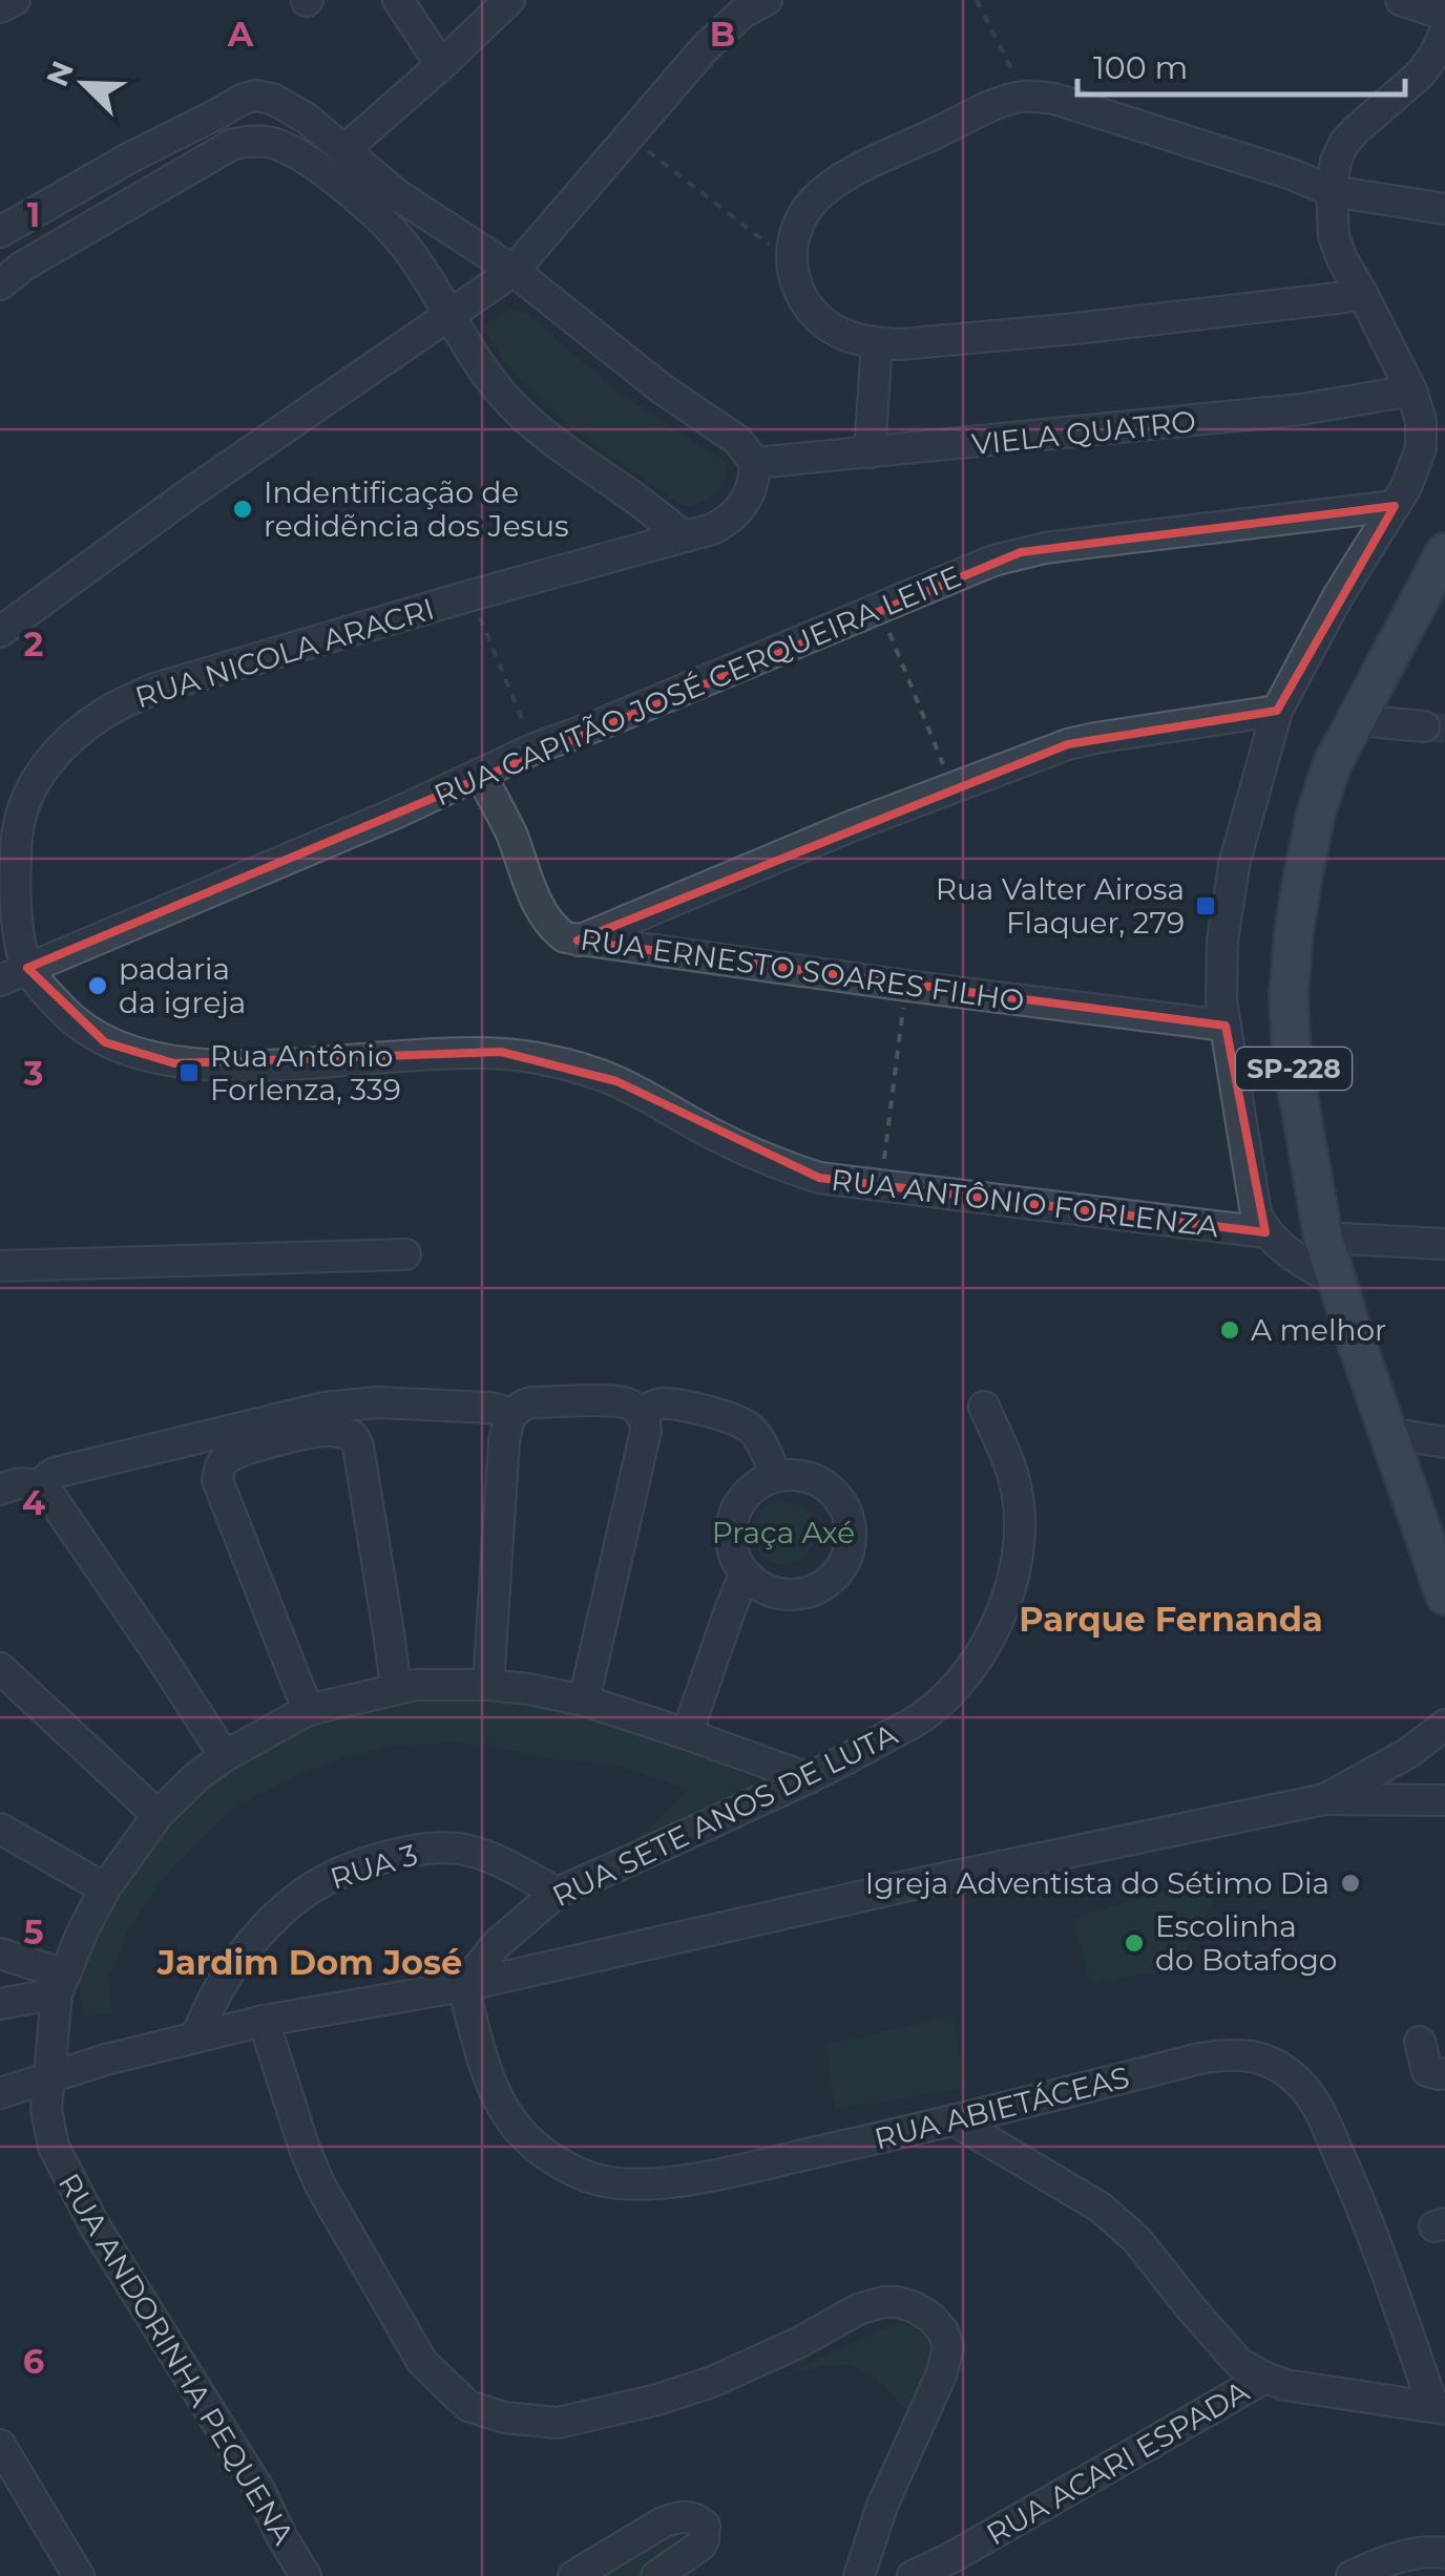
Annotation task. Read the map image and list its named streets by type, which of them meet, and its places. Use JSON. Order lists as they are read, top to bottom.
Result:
{
  "streets": {
    "main road": ["SP-228"],
    "street": [
      "VIELA QUATRO",
      "RUA NICOLA ARACRI",
      "RUA CAPITÃO JOSÉ CERQUEIRA LEITE",
      "RUA ERNESTO SOARES FILHO",
      "RUA ANTÔNIO FORLENZA",
      "RUA SETE ANOS DE LUTA",
      "RUA 3",
      "RUA ABIETÁCEAS",
      "RUA ANDORINHA PEQUENA",
      "RUA ACARI ESPADA"
    ]
  },
  "crossings": [
    ["VIELA QUATRO", "RUA NICOLA ARACRI"],
    ["RUA NICOLA ARACRI", "RUA CAPITÃO JOSÉ CERQUEIRA LEITE"],
    ["RUA NICOLA ARACRI", "RUA ANTÔNIO FORLENZA"],
    ["RUA CAPITÃO JOSÉ CERQUEIRA LEITE", "RUA ERNESTO SOARES FILHO"],
    ["RUA CAPITÃO JOSÉ CERQUEIRA LEITE", "RUA ANTÔNIO FORLENZA"],
    ["RUA SETE ANOS DE LUTA", "RUA 3"],
    ["RUA SETE ANOS DE LUTA", "RUA ABIETÁCEAS"],
    ["RUA SETE ANOS DE LUTA", "RUA ANDORINHA PEQUENA"]
  ],
  "districts": ["Parque Fernanda", "Jardim Dom José"],
  "parks": ["Praça Axé"],
  "places": {
    "other": [
      "Indentificação de redidẽncia dos Jesus",
      "padaria da igreja",
      "A melhor",
      "Igreja Adventista do Sétimo Dia",
      "Escolinha do Botafogo"
    ],
    "transit": ["Rua Valter Airosa Flaquer, 279", "Rua Antônio Forlenza, 339"]
  },
  "scale_bar": "100 m",
  "north": "top left",
  "grid": {
    "columns": ["A", "B"],
    "rows": [
      "1",
      "2",
      "3",
      "4",
      "5",
      "6"
    ]
  }
}
